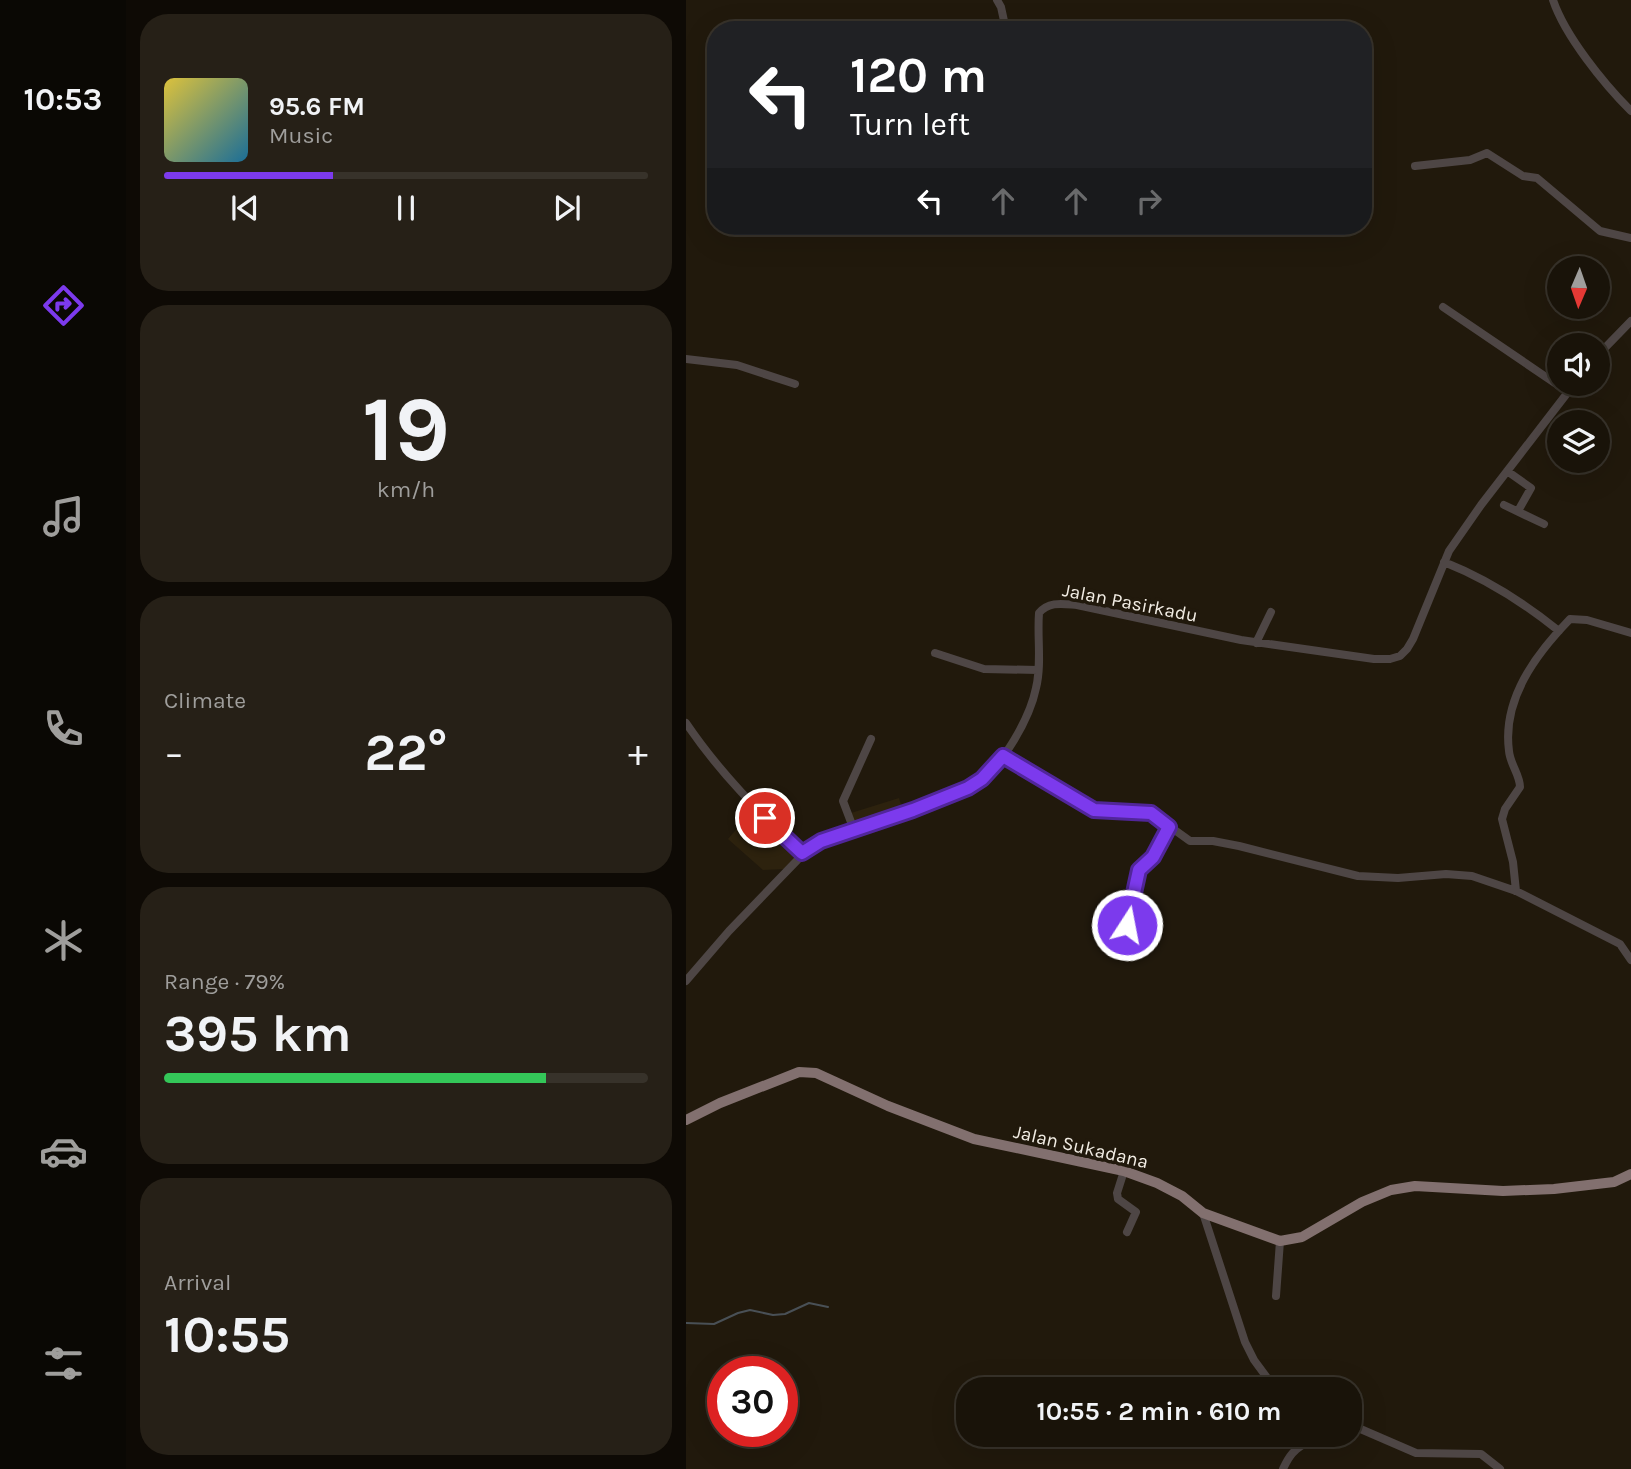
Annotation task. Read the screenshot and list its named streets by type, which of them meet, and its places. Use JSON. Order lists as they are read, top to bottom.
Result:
{
  "streets": {
    "main road": ["Jalan Sukadana"],
    "street": ["Jalan Pasirkadu"]
  },
  "north": "bottom",
  "page": {
    "tabs": "10:53",
    "turn": ["120 m", "Turn left"],
    "song": ["95.6 FM", "Music"],
    "tile": [
      ["19", "km/h"],
      "Climate",
      ["Range · 79%", "395 km"],
      ["Arrival", "10:55"]
    ],
    "heat": ["−", "22°", "+"],
    "limit": "30",
    "trip": "10:55 · 2 min · 610 m"
  }
}
